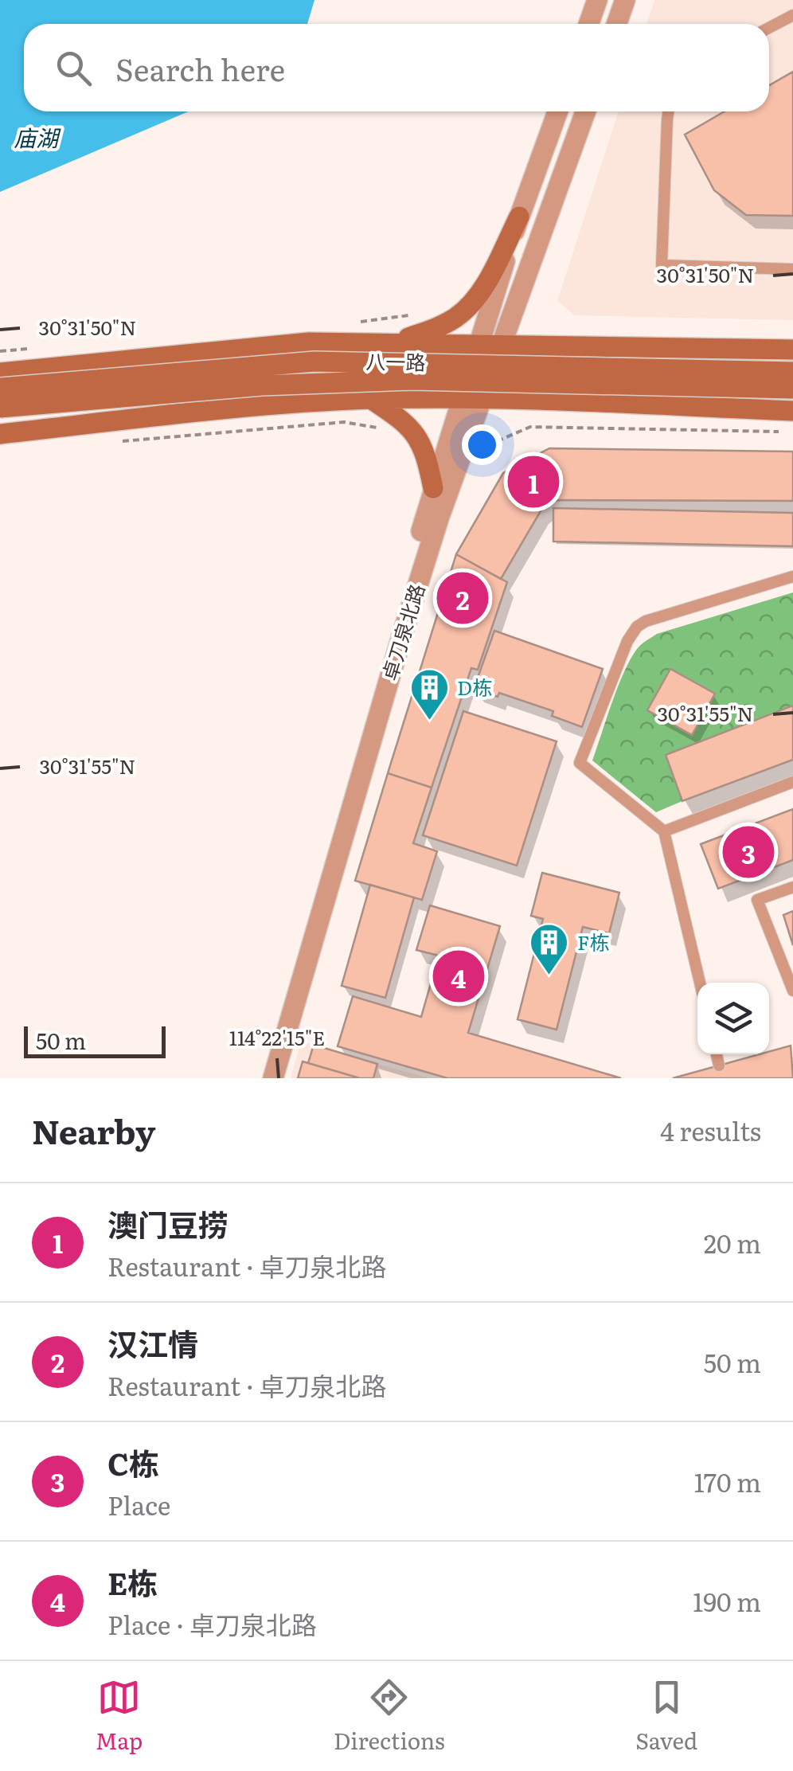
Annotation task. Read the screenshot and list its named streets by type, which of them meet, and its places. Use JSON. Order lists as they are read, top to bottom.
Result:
{
  "streets": {
    "main road": ["八一路"],
    "street": ["卓刀泉北路"]
  },
  "water": ["庙湖"],
  "places": {
    "building": ["D栋", "F栋"]
  },
  "scale_bar": "50 m",
  "page": {
    "search": "Search here",
    "pins": [
      "1",
      "2",
      "3",
      "4"
    ],
    "scale": "50 m",
    "heading": ["Nearby", "4 results"],
    "list": [
      {
        "mark": "1",
        "name": "澳门豆捞",
        "note": "Restaurant · 卓刀泉北路",
        "value": "20 m"
      },
      {
        "mark": "2",
        "name": "汉江情",
        "note": "Restaurant · 卓刀泉北路",
        "value": "50 m"
      },
      {
        "mark": "3",
        "name": "C栋",
        "note": "Place",
        "value": "170 m"
      },
      {
        "mark": "4",
        "name": "E栋",
        "note": "Place · 卓刀泉北路",
        "value": "190 m"
      }
    ],
    "nav": ["Map", "Directions", "Saved"]
  },
  "coordinates": ["30°31'50\"N", "30°31'55\"N", "114°22'15\"E"]
}
